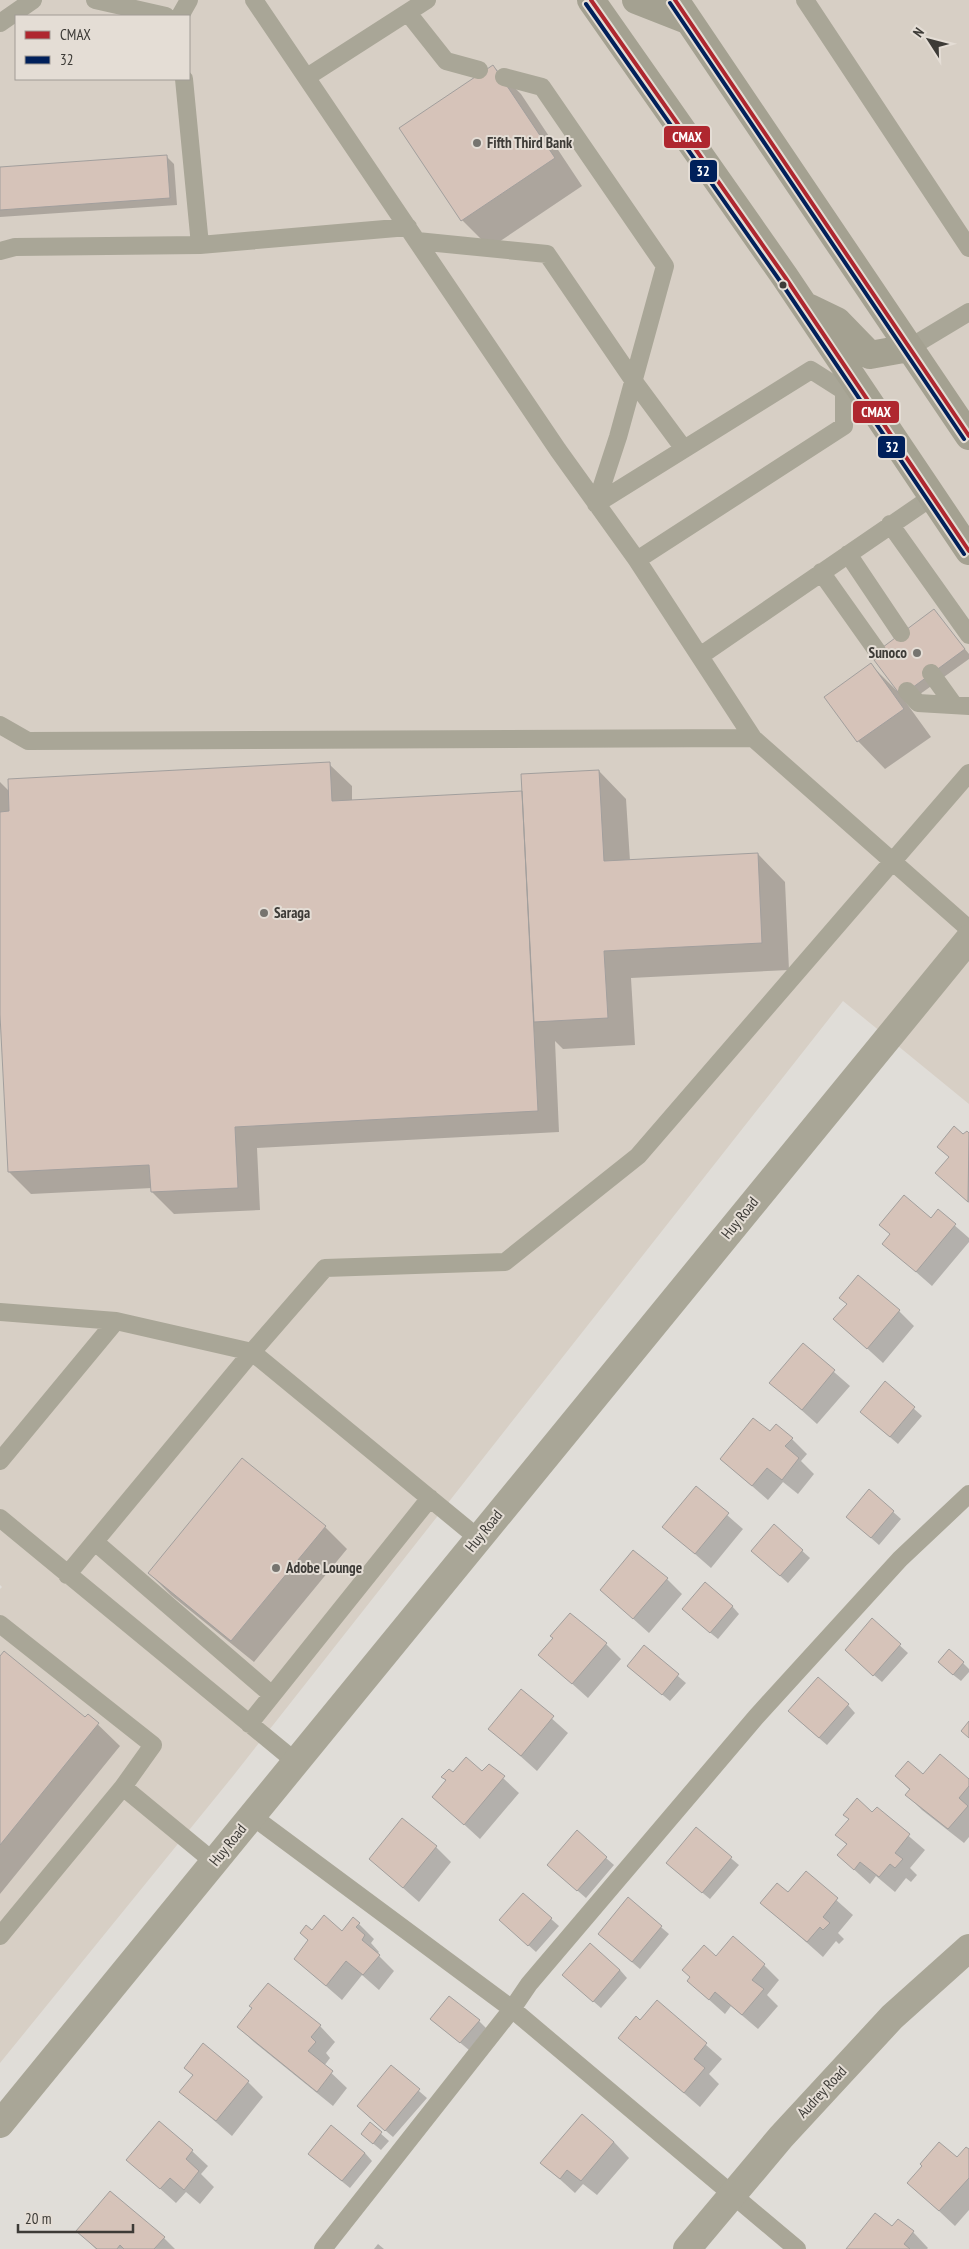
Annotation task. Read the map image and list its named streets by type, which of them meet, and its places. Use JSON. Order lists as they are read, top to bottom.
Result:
{
  "streets": {
    "street": ["Huy Road", "Audrey Road"]
  },
  "places": [
    "Fifth Third Bank",
    "Sunoco",
    "Saraga",
    "Adobe Lounge"
  ],
  "lines": ["transit line CMAX", "transit line 32"],
  "legend": ["CMAX", "32"],
  "scale_bar": "20 m",
  "north": "top left"
}
